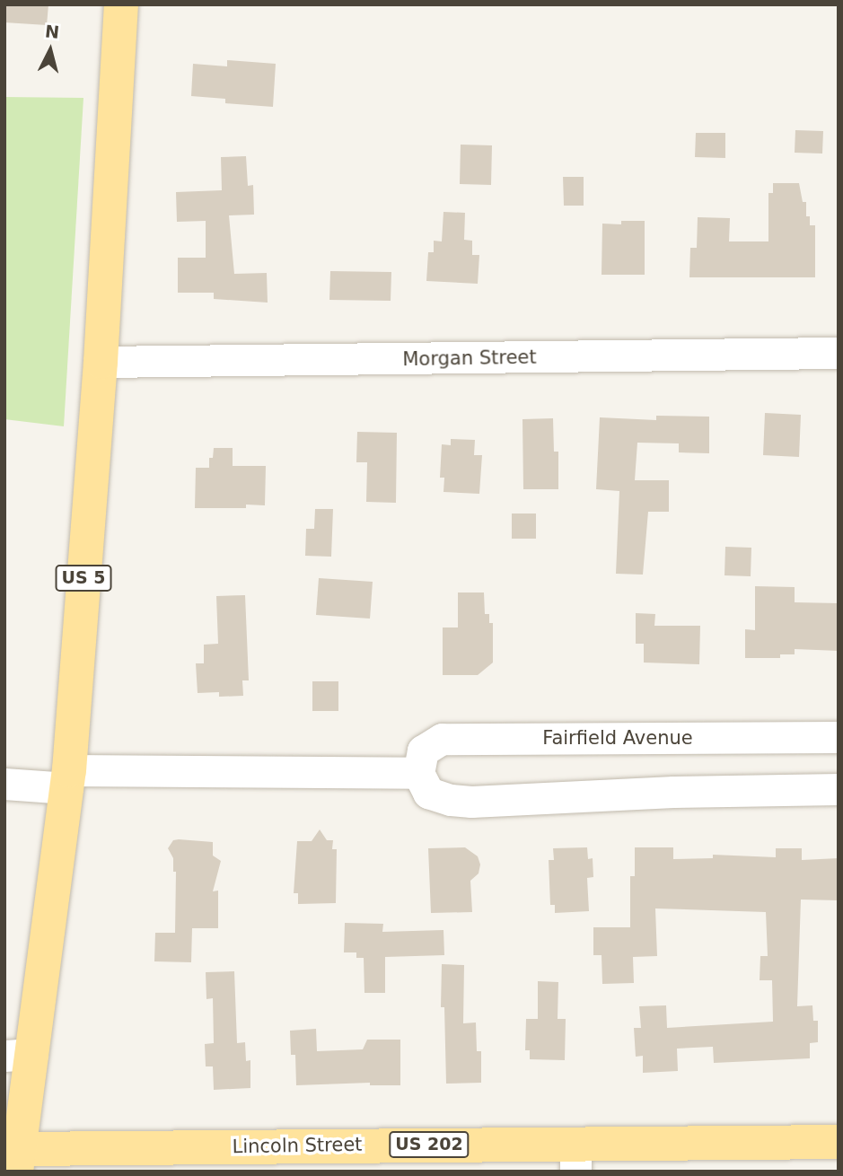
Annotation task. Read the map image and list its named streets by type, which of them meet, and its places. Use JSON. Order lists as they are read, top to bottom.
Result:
{
  "streets": {
    "main road": ["US 5", "US 202", "Lincoln Street"],
    "street": ["Morgan Street", "Fairfield Avenue"]
  },
  "crossings": [
    ["Morgan Street", "US 5"],
    ["US 5", "Lincoln Street"]
  ],
  "north": "top"
}
